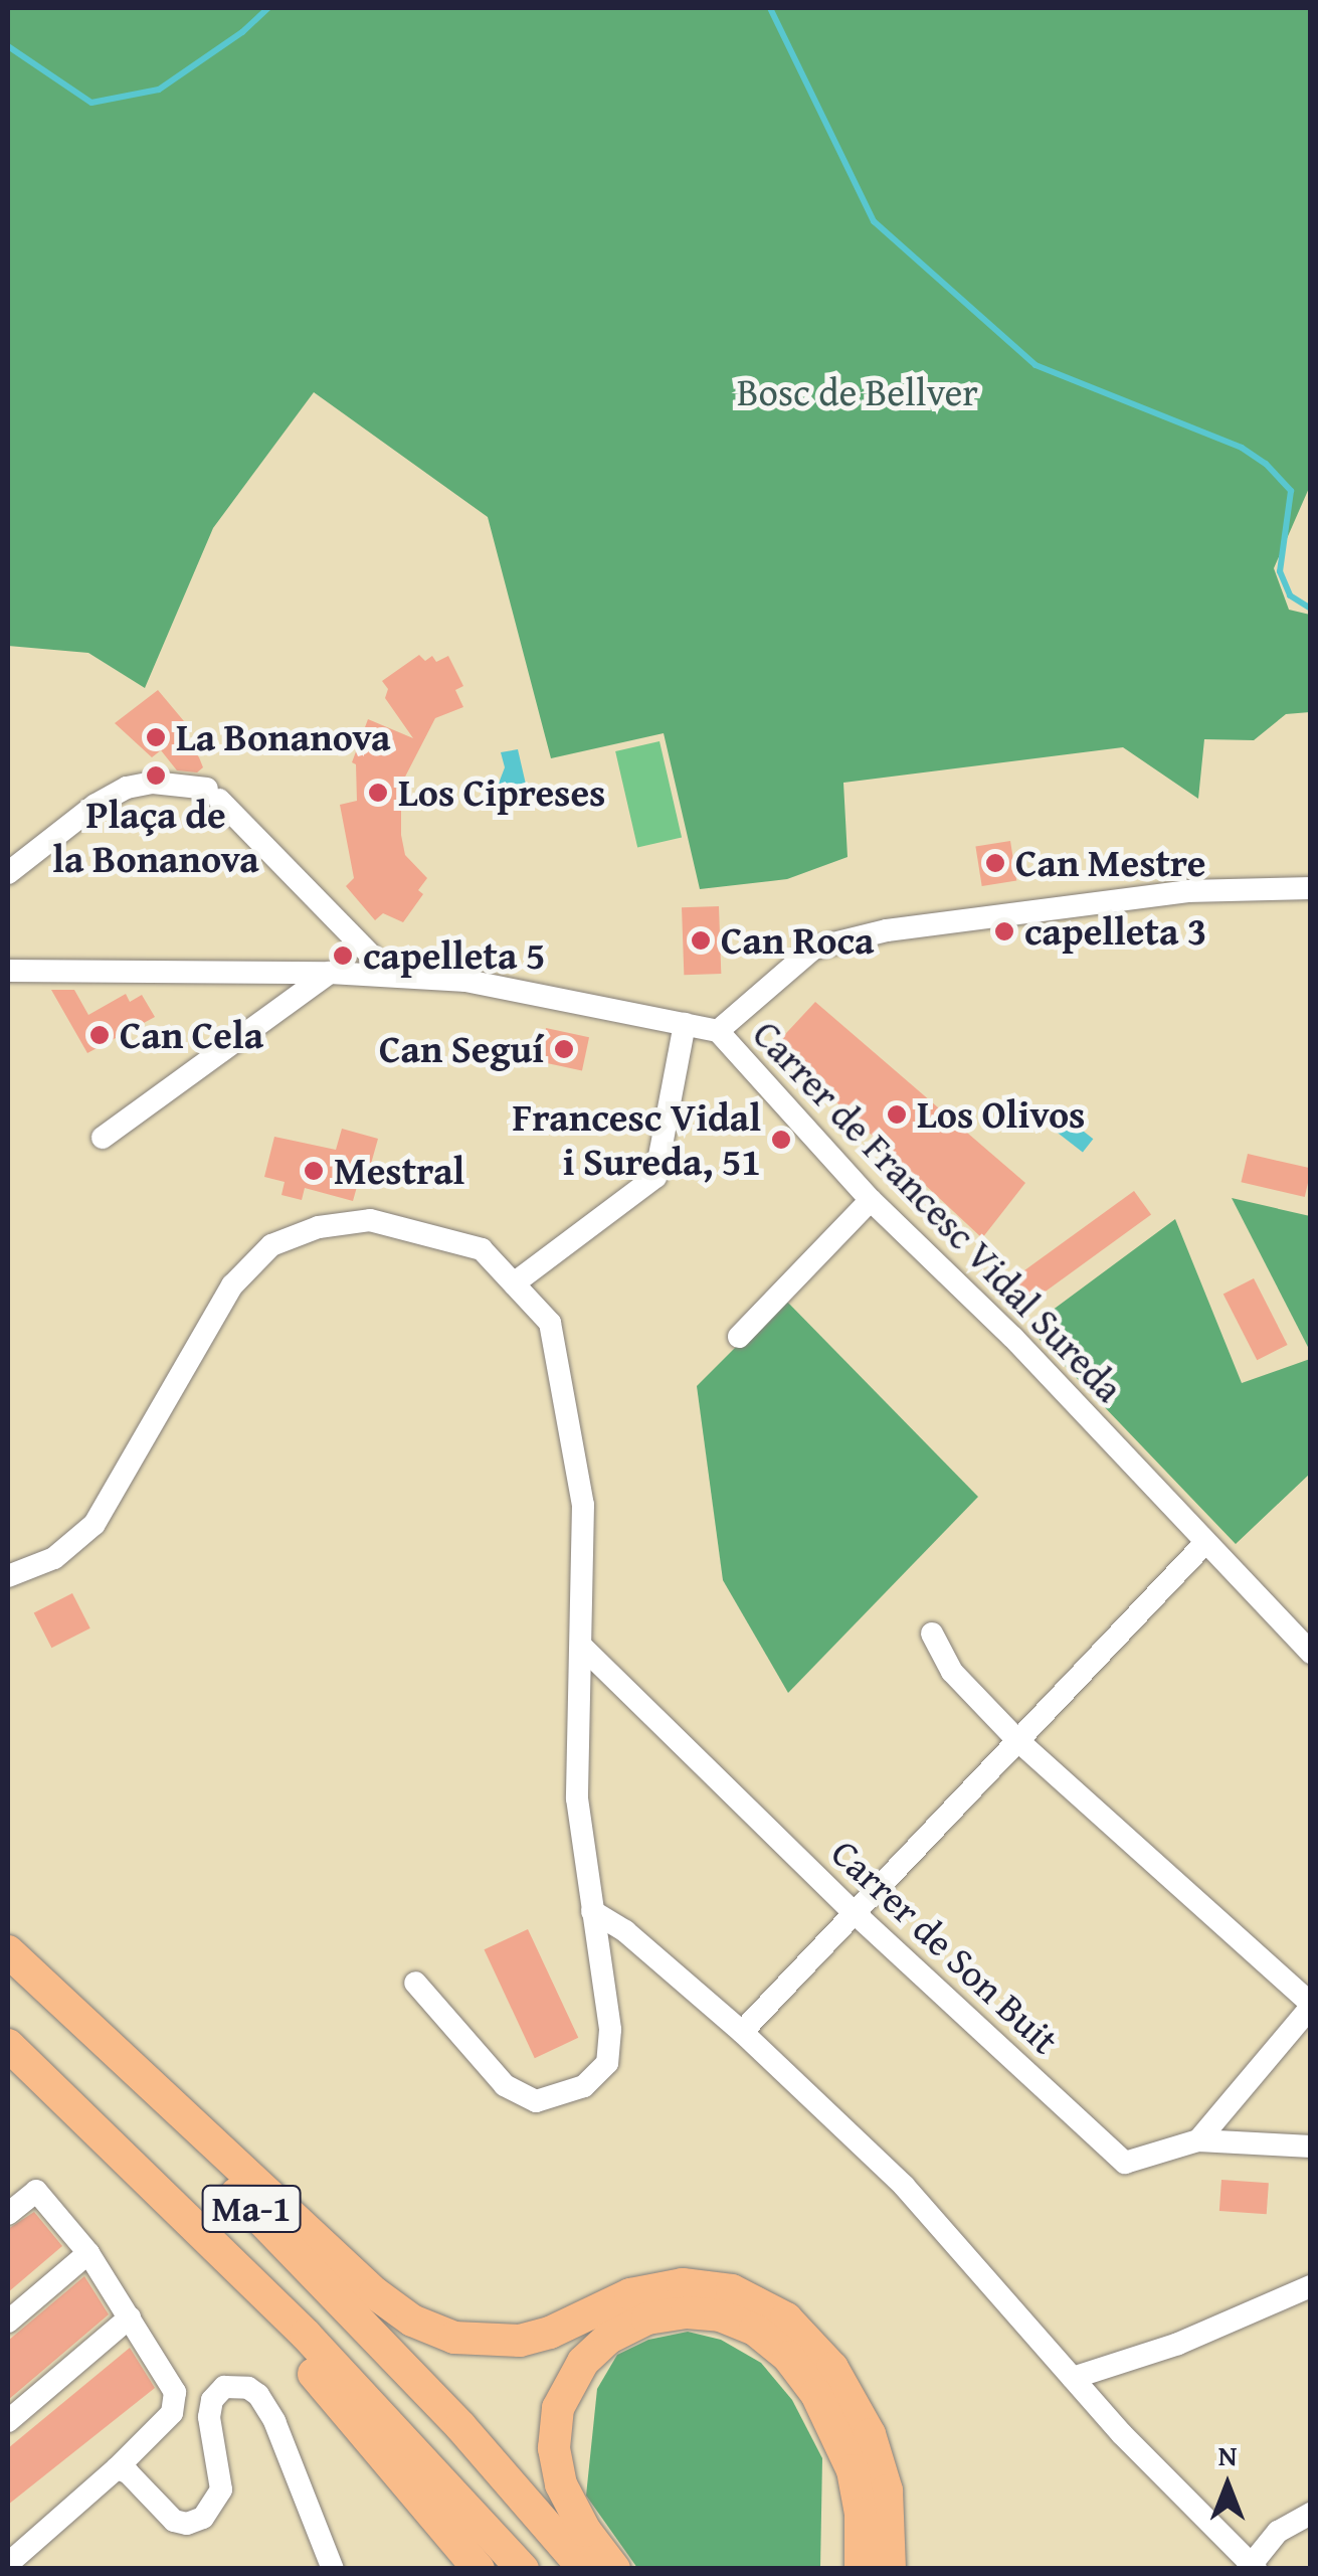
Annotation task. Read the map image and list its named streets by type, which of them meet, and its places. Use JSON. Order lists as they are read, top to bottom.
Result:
{
  "streets": {
    "highway": ["Ma-1"],
    "street": ["Carrer de Francesc Vidal Sureda", "Carrer de Son Buit"]
  },
  "parks": ["Bosc de Bellver"],
  "places": [
    "La Bonanova",
    "Plaça de la Bonanova",
    "Los Cipreses",
    "Can Mestre",
    "capelleta 3",
    "Can Roca",
    "capelleta 5",
    "Can Cela",
    "Can Seguí",
    "Los Olivos",
    "Francesc Vidal i Sureda, 51",
    "Mestral"
  ],
  "north": "top"
}
